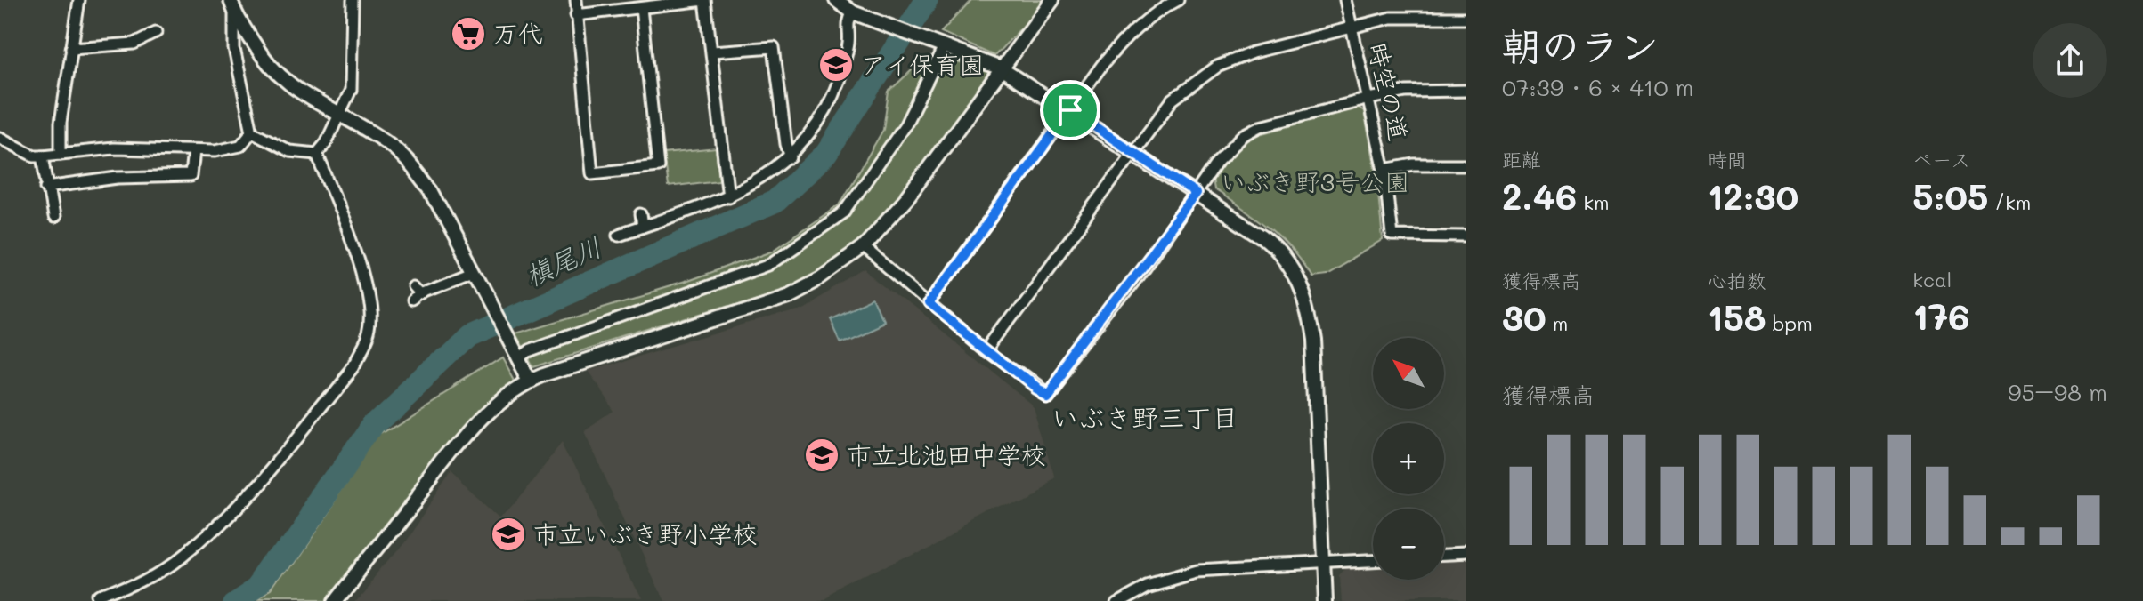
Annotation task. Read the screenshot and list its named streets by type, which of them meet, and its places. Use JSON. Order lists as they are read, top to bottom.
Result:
{
  "streets": {
    "street": ["時空の道"]
  },
  "districts": ["いぶき野三丁目"],
  "water": ["槇尾川"],
  "parks": ["いぶき野3号公園"],
  "places": {
    "supermarket": ["万代"],
    "school or university": ["アイ保育園", "市立北池田中学校", "市立いぶき野小学校"]
  },
  "north": "top left",
  "page": {
    "heading": ["朝のラン", "07:39 · 6 × 410 m"],
    "stats": [
      ["距離", "2.46 km"],
      ["時間", "12:30"],
      ["ペース", "5:05 /km"],
      ["獲得標高", "30 m"],
      ["心拍数", "158 bpm"],
      ["kcal", "176"]
    ],
    "map_buttons": ["+", "−"],
    "chart": ["獲得標高", "95–98 m"]
  }
}
